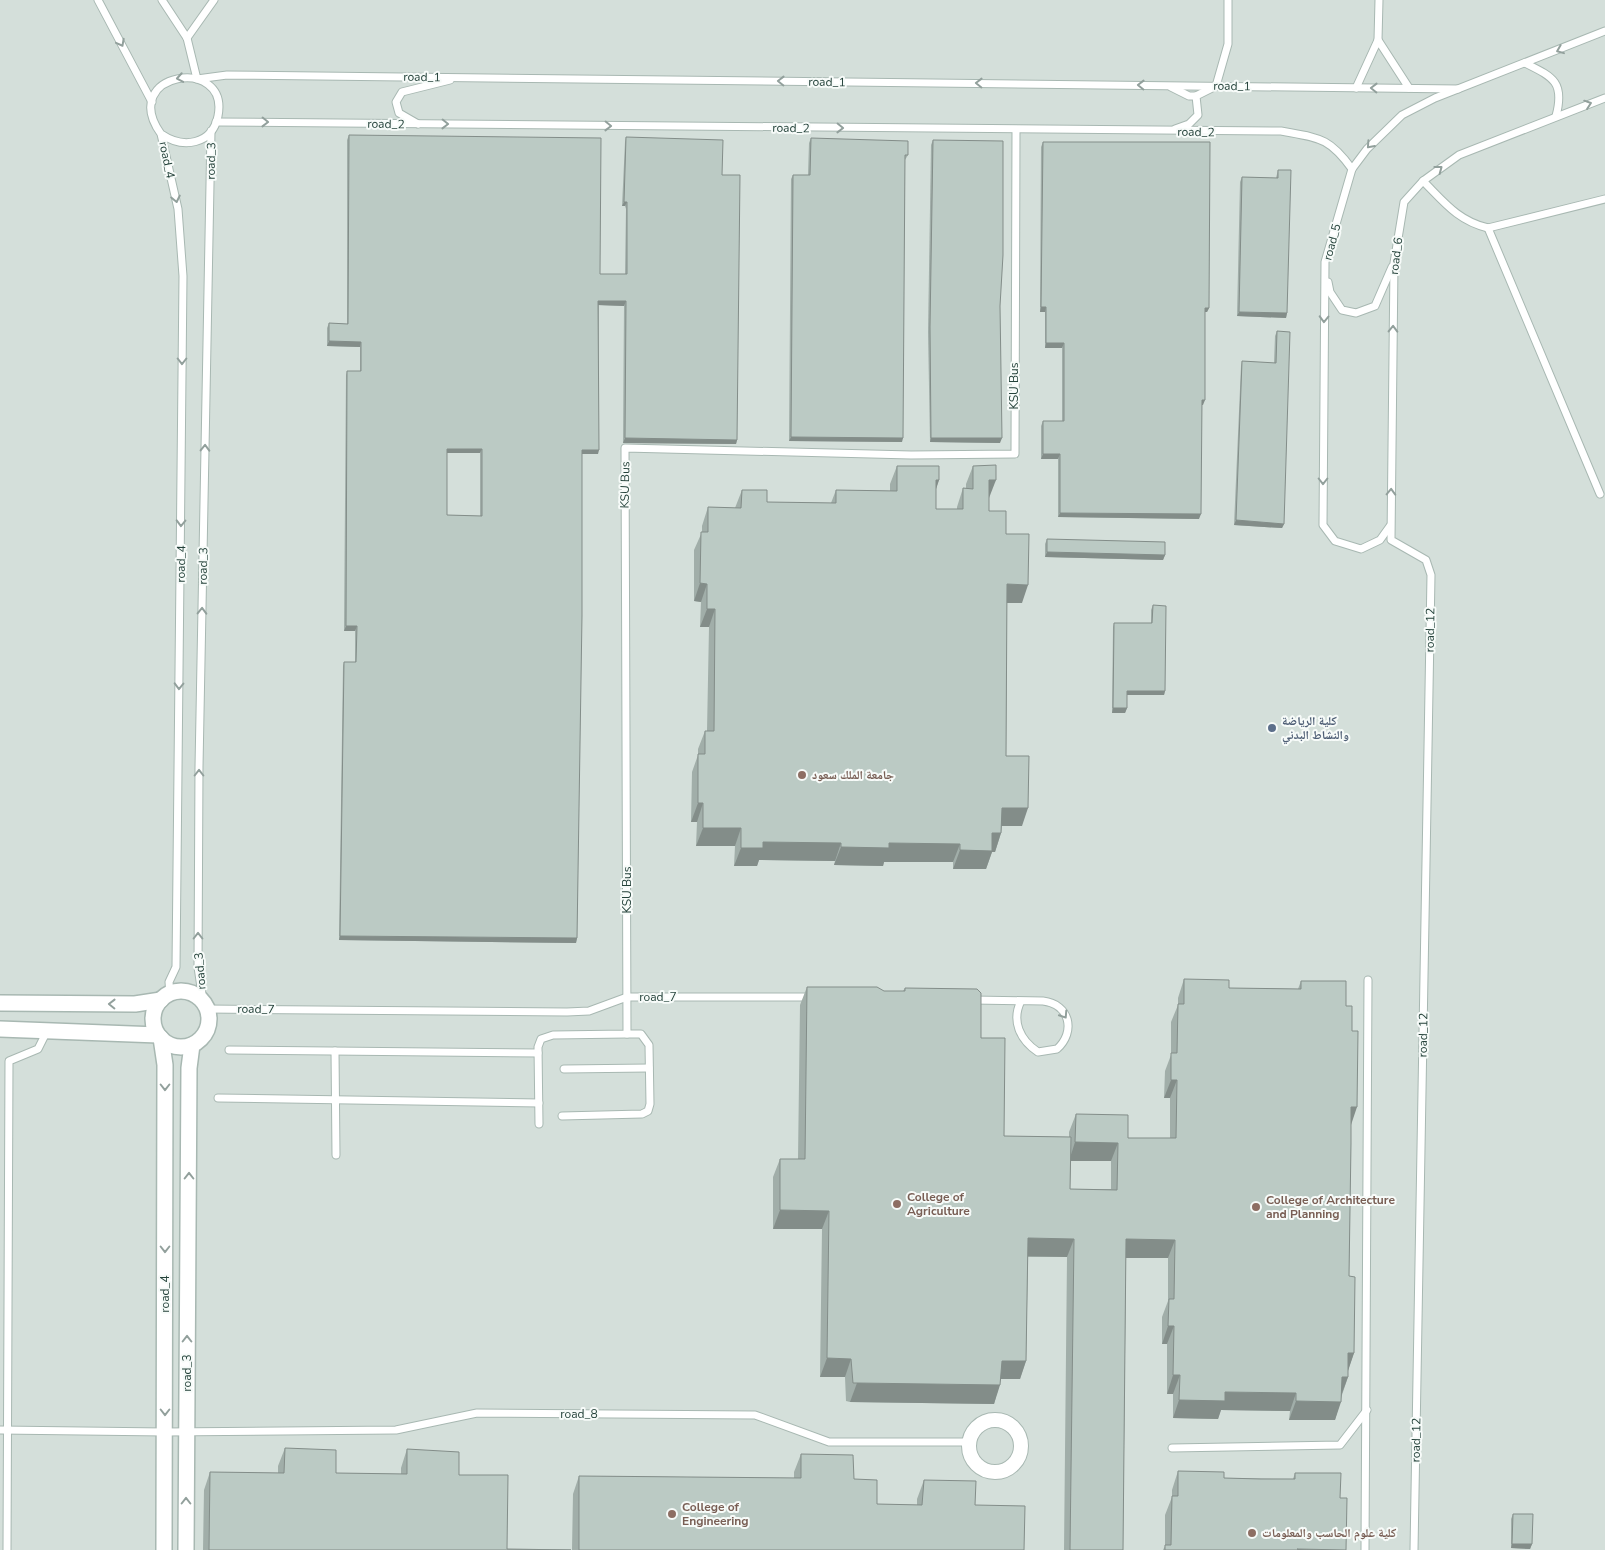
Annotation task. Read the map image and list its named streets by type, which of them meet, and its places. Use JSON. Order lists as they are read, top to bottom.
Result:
{
  "streets": {
    "street": ["road_4", "road_3"],
    "lane": [
      "road_1",
      "road_2",
      "road_5",
      "road_6",
      "KSU Bus",
      "road_12",
      "road_7",
      "road_8"
    ]
  },
  "crossings": [
    ["road_1", "road_2"],
    ["road_1", "road_4"],
    ["road_1", "road_3"],
    ["road_1", "road_5"],
    ["road_2", "road_4"],
    ["road_2", "road_3"],
    ["road_2", "road_5"],
    ["road_2", "KSU Bus"],
    ["road_4", "road_3"],
    ["road_4", "road_7"],
    ["road_4", "road_8"],
    ["road_3", "road_7"],
    ["road_3", "road_8"],
    ["road_5", "road_6"],
    ["road_6", "road_12"],
    ["KSU Bus", "road_7"]
  ],
  "one_way": [
    "road_1",
    "road_2",
    "road_4",
    "road_3",
    "road_6"
  ],
  "places": [
    "كلية الرياضة والنشاط البدني",
    "جامعة الملك سعود",
    "College of Agriculture",
    "College of Architecture and Planning",
    "College of Engineering",
    "كلية علوم الحاسب والمعلومات"
  ]
}
